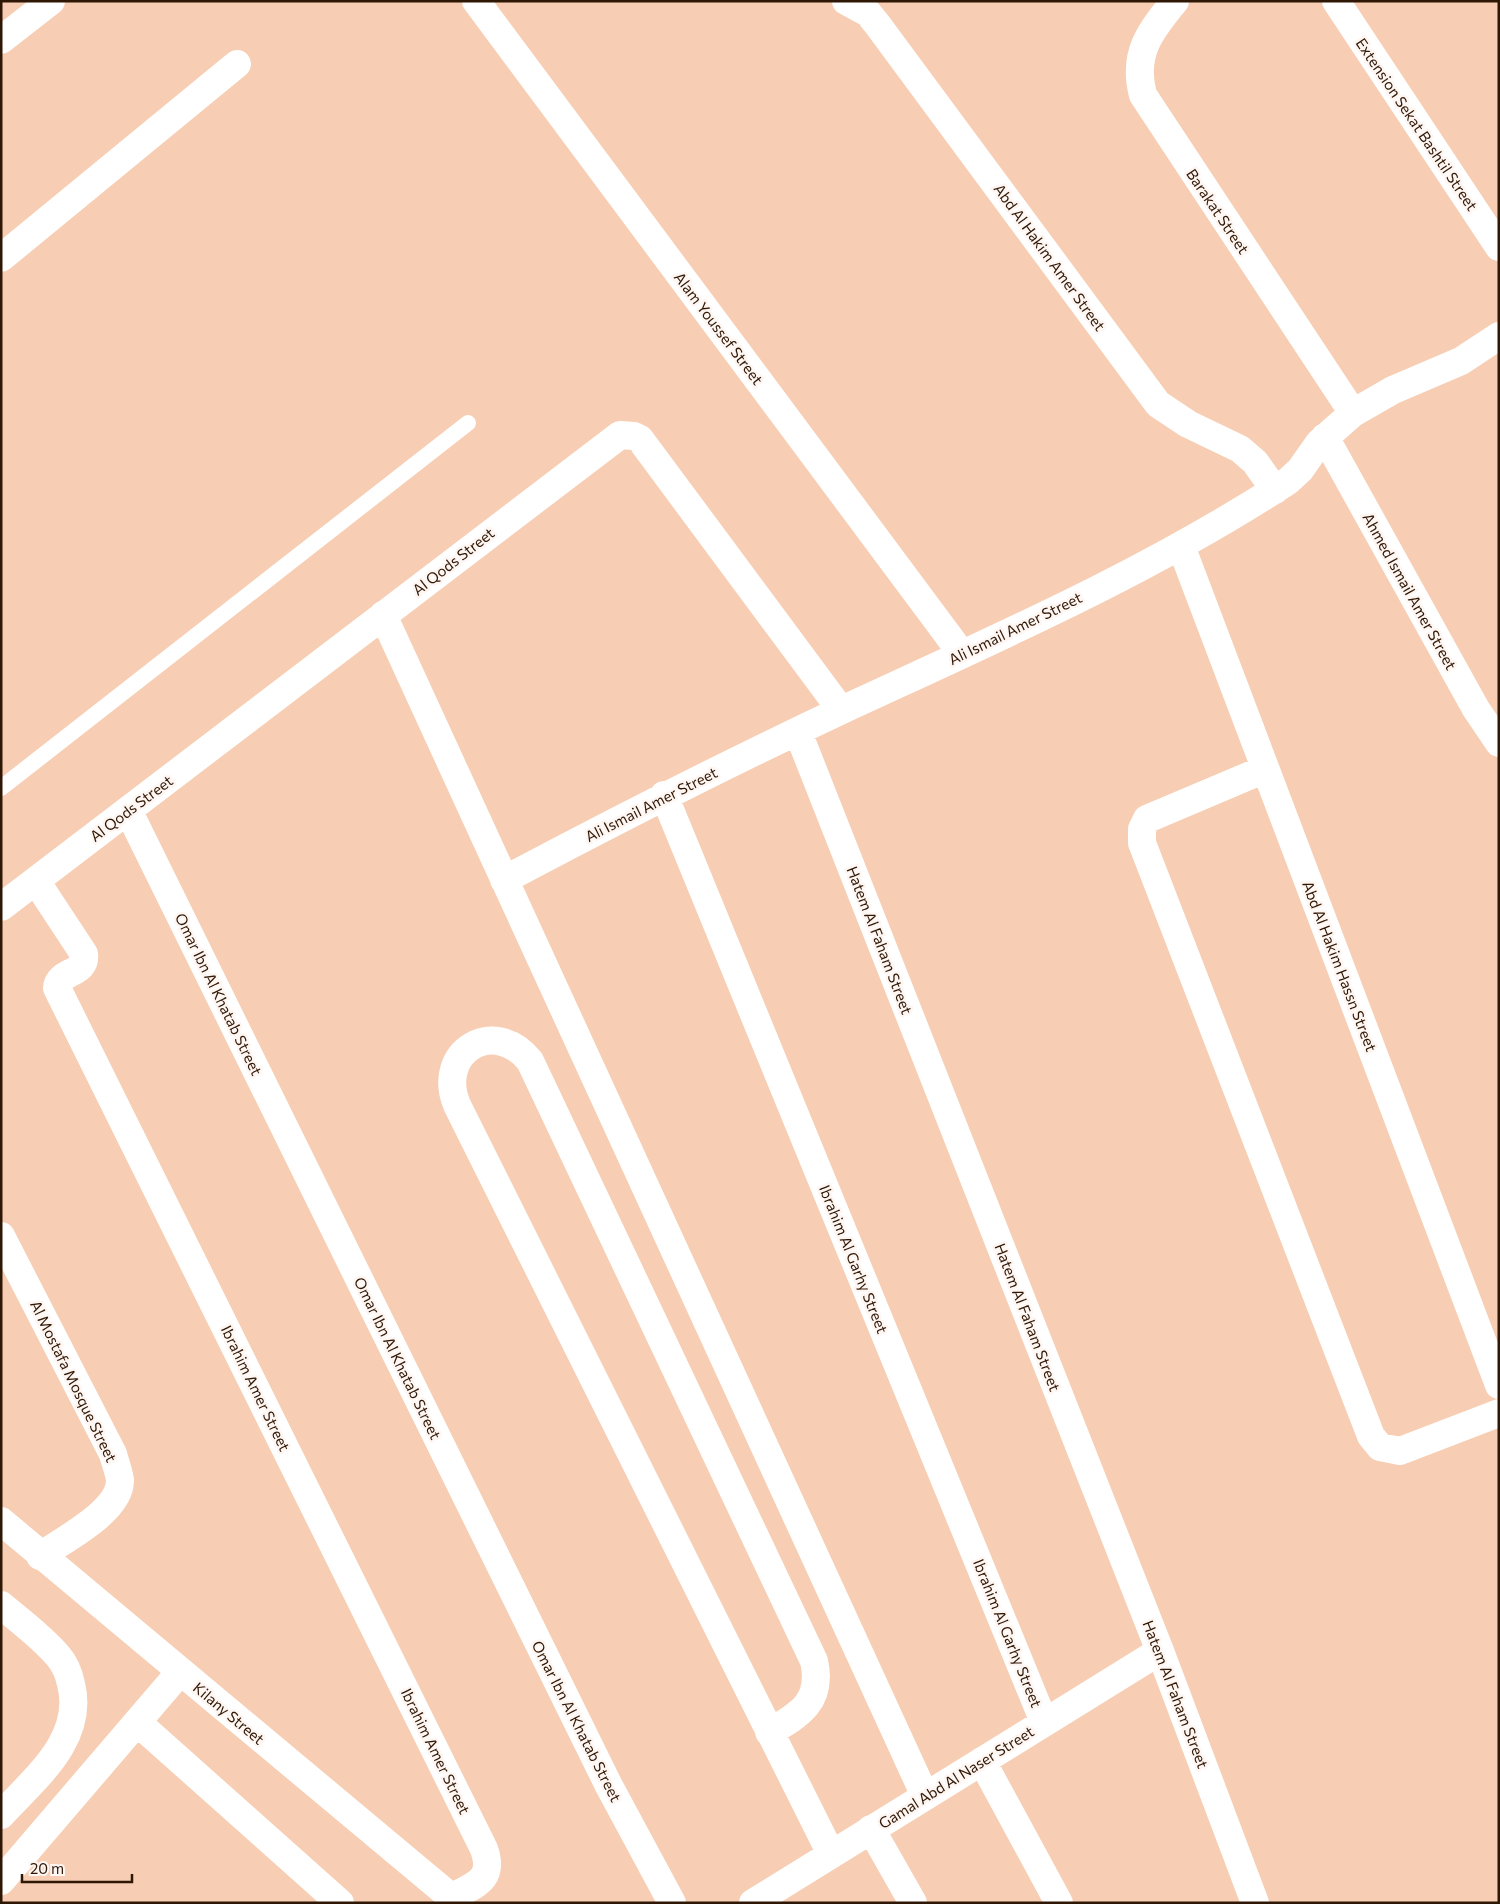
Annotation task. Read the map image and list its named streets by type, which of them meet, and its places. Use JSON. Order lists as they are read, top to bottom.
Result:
{
  "streets": {
    "street": [
      "Extension Sekat Bashtil Street",
      "Barakat Street",
      "Abd Al Hakim Amer Street",
      "Alam Youssef Street",
      "Al Qods Street",
      "Ahmed Ismail Amer Street",
      "Ali Ismail Amer Street",
      "Hatem Al Faham Street",
      "Abd Al Hakim Hassn Street",
      "Omar Ibn Al Khatab Street",
      "Ibrahim Al Garhy Street",
      "Al Mostafa Mosque Street",
      "Ibrahim Amer Street",
      "Kilany Street",
      "Gamal Abd Al Naser Street"
    ]
  },
  "crossings": [
    ["Barakat Street", "Ali Ismail Amer Street"],
    ["Abd Al Hakim Amer Street", "Ali Ismail Amer Street"],
    ["Alam Youssef Street", "Ali Ismail Amer Street"],
    ["Al Qods Street", "Ali Ismail Amer Street"],
    ["Al Qods Street", "Omar Ibn Al Khatab Street"],
    ["Al Qods Street", "Ibrahim Amer Street"],
    ["Ahmed Ismail Amer Street", "Ali Ismail Amer Street"],
    ["Ali Ismail Amer Street", "Hatem Al Faham Street"],
    ["Ali Ismail Amer Street", "Abd Al Hakim Hassn Street"],
    ["Ali Ismail Amer Street", "Ibrahim Al Garhy Street"],
    ["Hatem Al Faham Street", "Gamal Abd Al Naser Street"],
    ["Ibrahim Al Garhy Street", "Gamal Abd Al Naser Street"],
    ["Al Mostafa Mosque Street", "Kilany Street"],
    ["Ibrahim Amer Street", "Kilany Street"]
  ],
  "scale_bar": "20 m"
}
